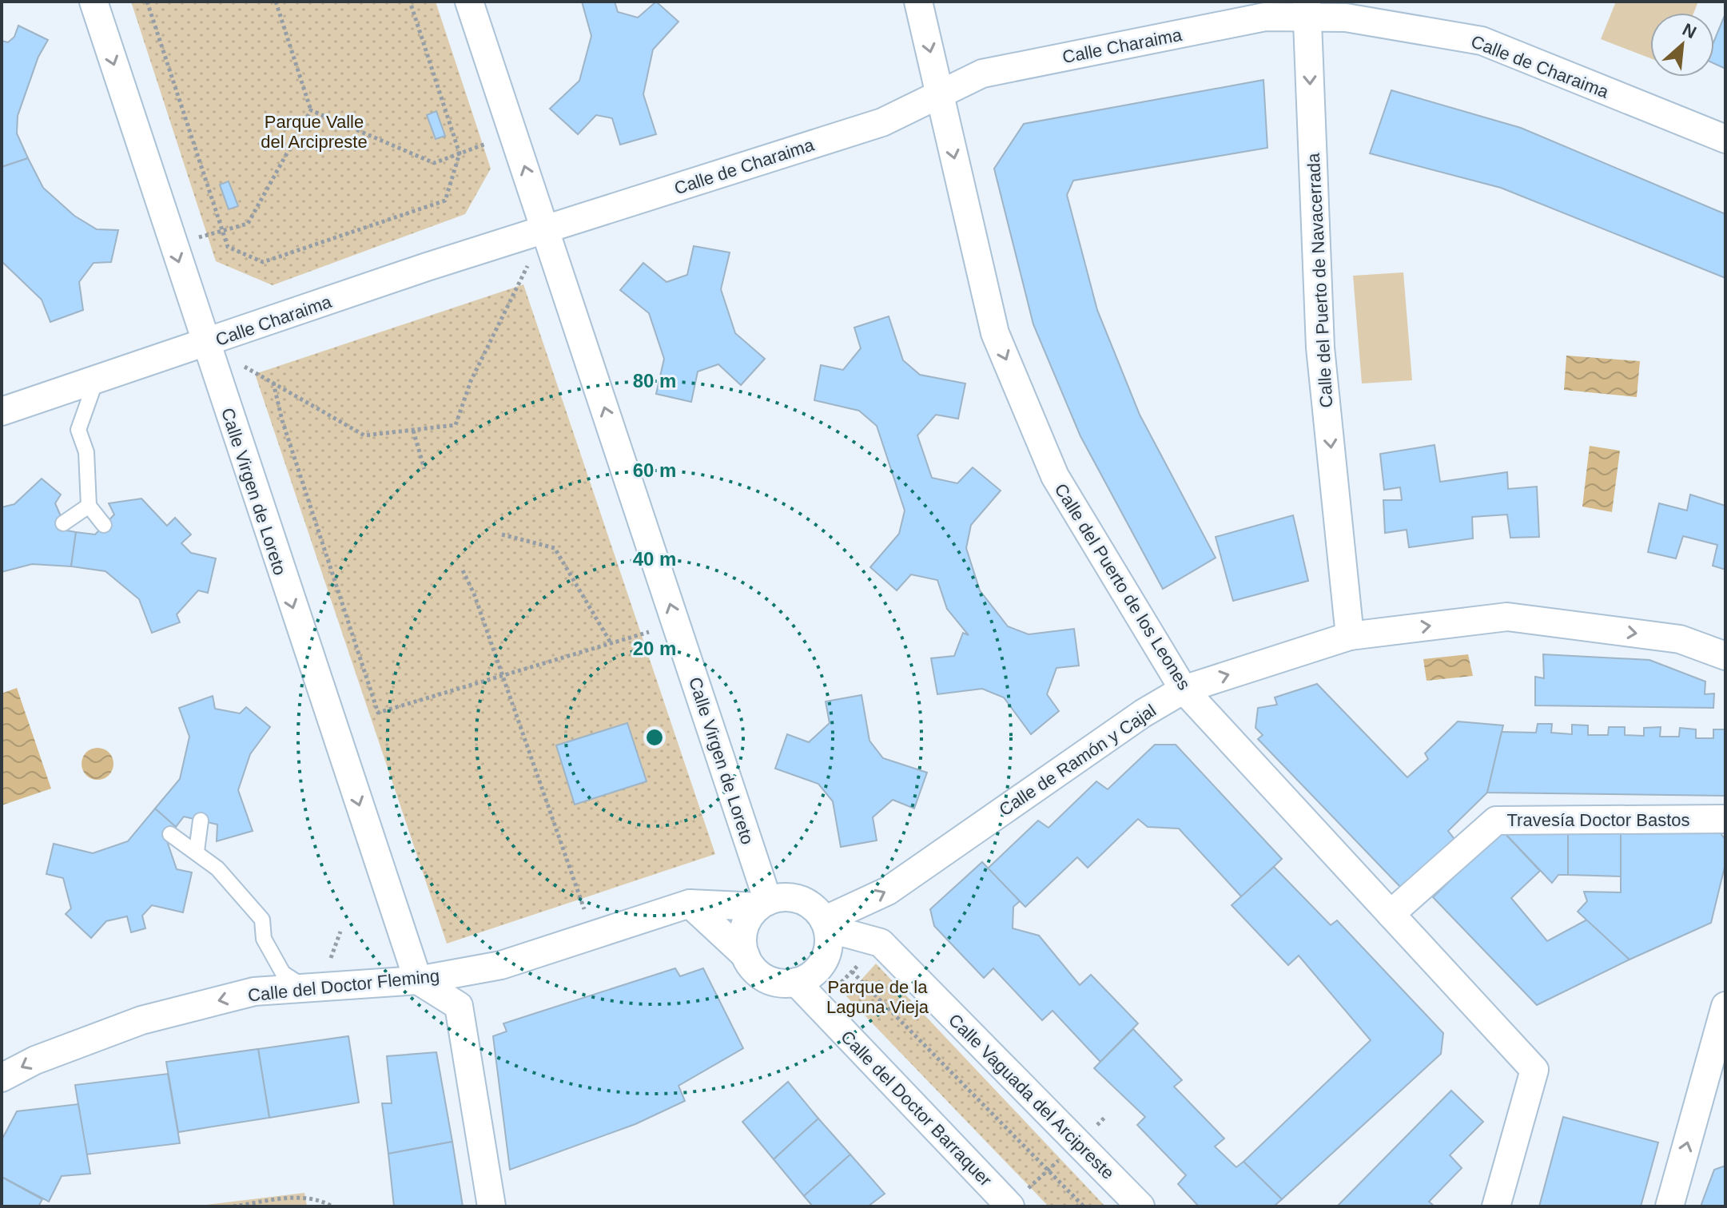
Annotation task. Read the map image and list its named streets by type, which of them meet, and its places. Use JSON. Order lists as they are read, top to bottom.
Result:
{
  "streets": {
    "street": [
      "Calle Charaima",
      "Calle de Charaima",
      "Calle del Puerto de Navacerrada",
      "Calle Virgen de Loreto",
      "Calle del Puerto de los Leones",
      "Calle de Ramón y Cajal",
      "Travesía Doctor Bastos",
      "Calle del Doctor Fleming",
      "Calle Vaguada del Arcipreste",
      "Calle del Doctor Barraquer"
    ]
  },
  "crossings": [
    ["Calle Charaima", "Calle de Charaima"],
    ["Calle Charaima", "Calle del Puerto de Navacerrada"],
    ["Calle Charaima", "Calle Virgen de Loreto"],
    ["Calle Charaima", "Calle del Puerto de los Leones"],
    ["Calle de Charaima", "Calle del Puerto de Navacerrada"],
    ["Calle de Charaima", "Calle Virgen de Loreto"],
    ["Calle de Charaima", "Calle del Puerto de los Leones"],
    ["Calle del Puerto de Navacerrada", "Calle de Ramón y Cajal"],
    ["Calle Virgen de Loreto", "Calle de Ramón y Cajal"],
    ["Calle Virgen de Loreto", "Calle del Doctor Fleming"],
    ["Calle Virgen de Loreto", "Calle Vaguada del Arcipreste"],
    ["Calle Virgen de Loreto", "Calle del Doctor Barraquer"],
    ["Calle del Puerto de los Leones", "Calle de Ramón y Cajal"],
    ["Calle del Puerto de los Leones", "Travesía Doctor Bastos"],
    ["Calle de Ramón y Cajal", "Calle del Doctor Fleming"],
    ["Calle de Ramón y Cajal", "Calle Vaguada del Arcipreste"],
    ["Calle de Ramón y Cajal", "Calle del Doctor Barraquer"],
    ["Calle del Doctor Fleming", "Calle Vaguada del Arcipreste"],
    ["Calle del Doctor Fleming", "Calle del Doctor Barraquer"],
    ["Calle Vaguada del Arcipreste", "Calle del Doctor Barraquer"]
  ],
  "one_way": [
    "Calle del Puerto de Navacerrada",
    "Calle del Puerto de los Leones",
    "Calle de Ramón y Cajal",
    "Calle del Doctor Fleming"
  ],
  "parks": ["Parque Valle del Arcipreste", "Parque de la Laguna Vieja"],
  "north": "top right",
  "rings": [
    "80 m",
    "60 m",
    "40 m",
    "20 m"
  ]
}
